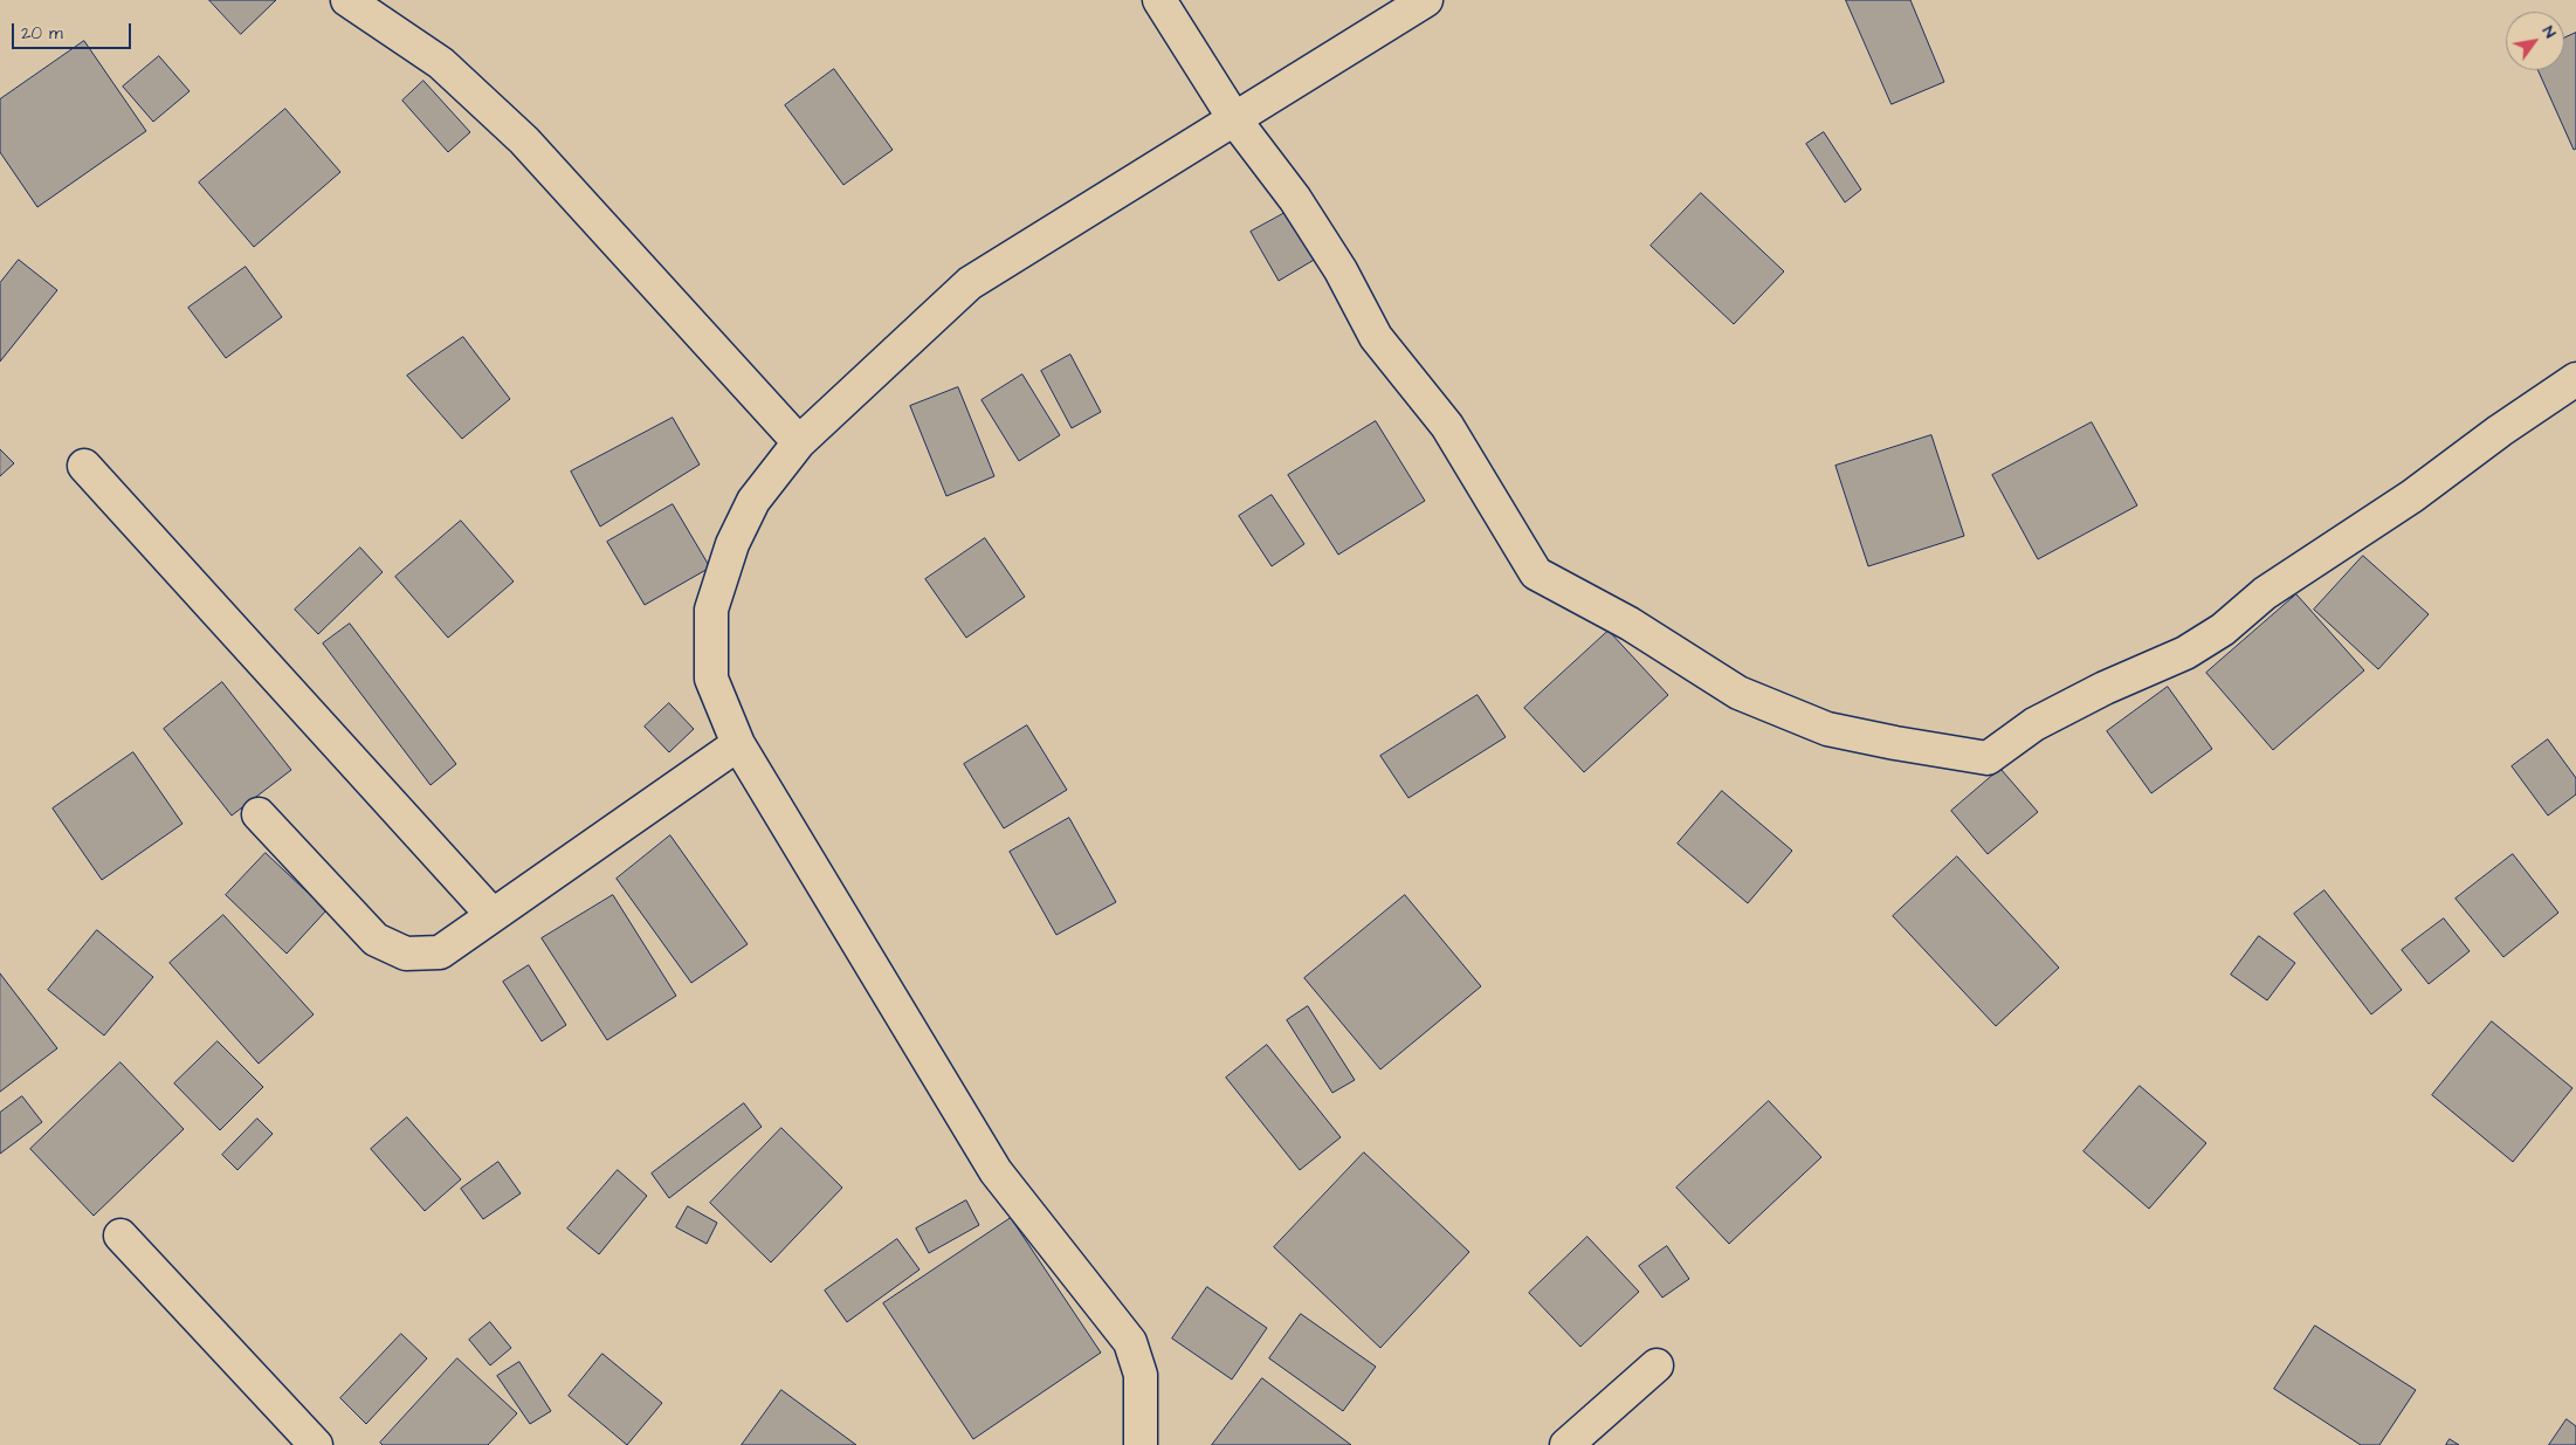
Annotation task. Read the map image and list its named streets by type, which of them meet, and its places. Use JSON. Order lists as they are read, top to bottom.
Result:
{
  "scale_bar": "20 m",
  "north": "top right"
}
